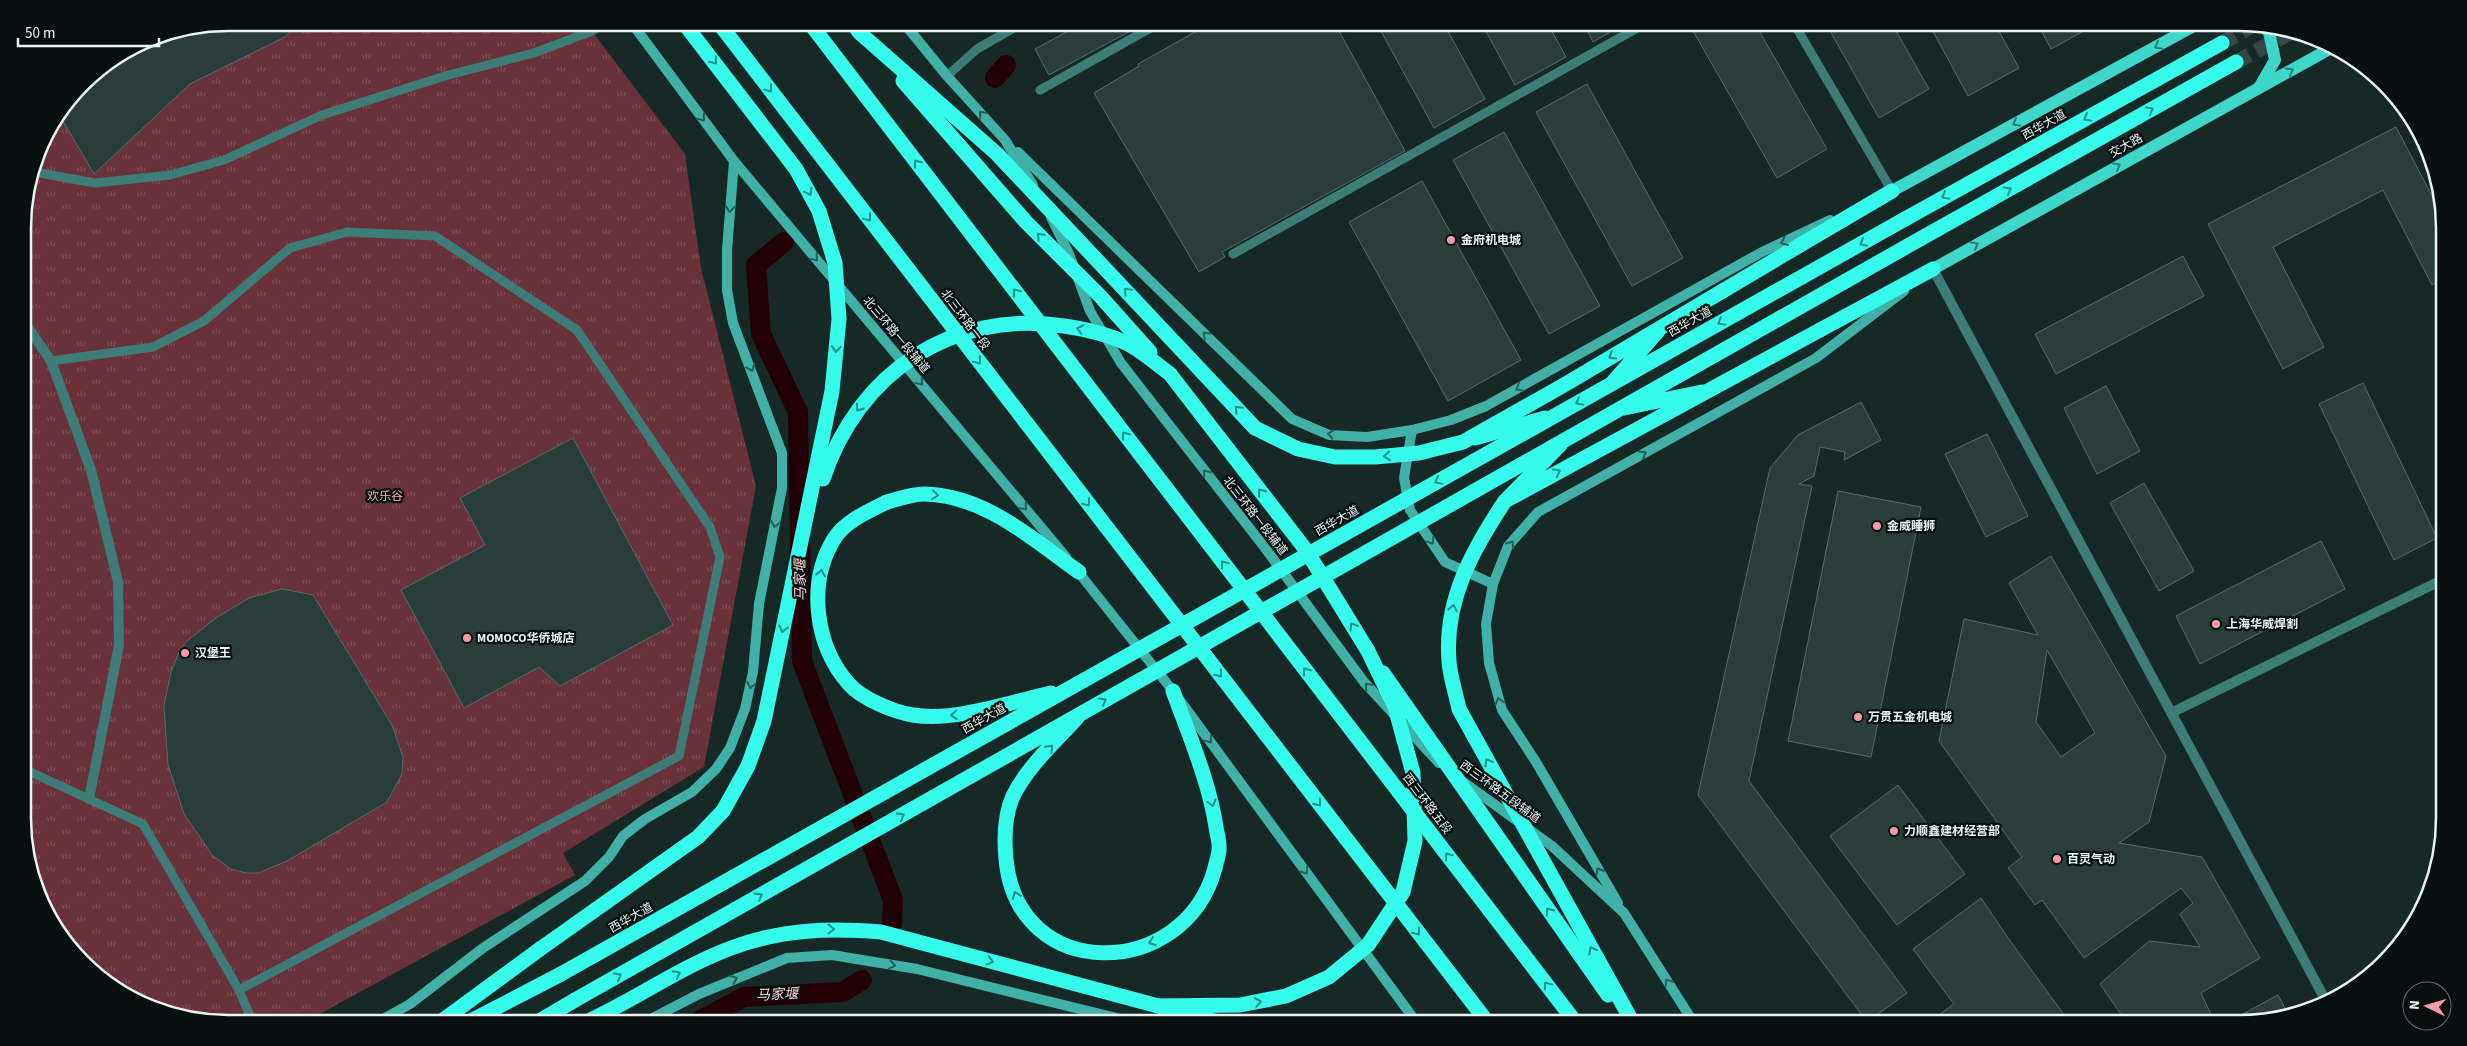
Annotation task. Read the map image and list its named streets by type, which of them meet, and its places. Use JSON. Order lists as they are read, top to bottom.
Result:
{
  "streets": {
    "highway": ["西华大道", "北三环路一段", "西三环路五段"],
    "main road": ["交大路", "北三环路一段辅道", "西三环路五段辅道"]
  },
  "crossings": [
    ["北三环路一段辅道", "西三环路五段辅道"]
  ],
  "water": ["马家堰"],
  "parks": ["欢乐谷"],
  "places": [
    "金府机电城",
    "金威睡狮",
    "上海华威焊割",
    "MOMOCO华侨城店",
    "汉堡王",
    "万贯五金机电城",
    "力顺鑫建材经营部",
    "百灵气动"
  ],
  "scale_bar": "50 m",
  "north": "left"
}
